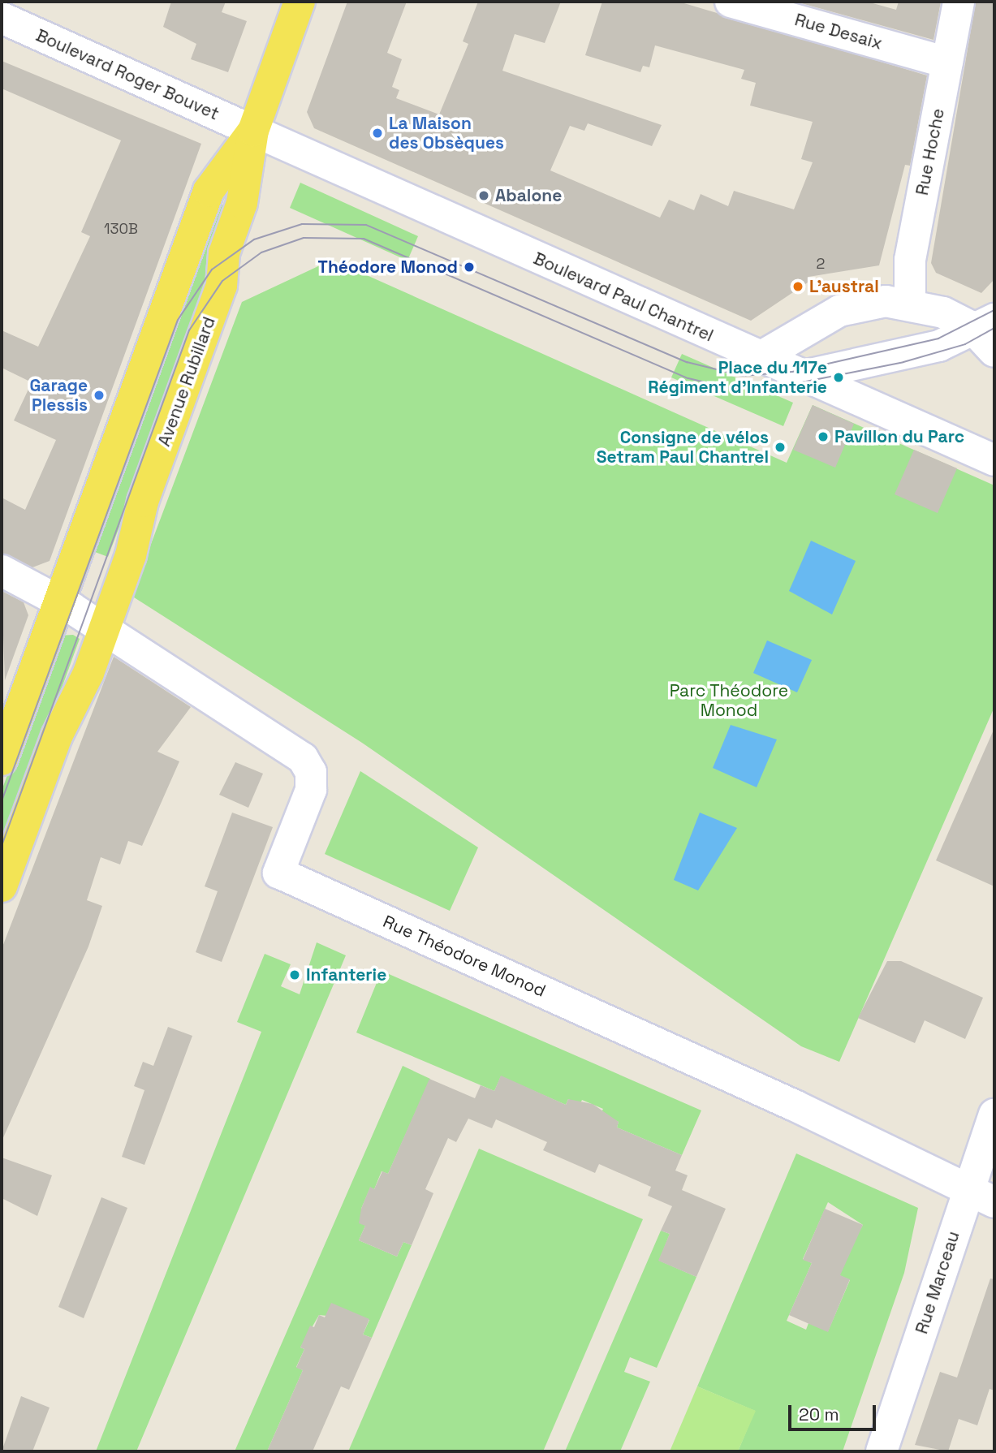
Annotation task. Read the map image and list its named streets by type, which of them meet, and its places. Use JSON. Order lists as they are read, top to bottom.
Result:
{
  "streets": {
    "main road": ["Avenue Rubillard"],
    "street": [
      "Rue Desaix",
      "Boulevard Roger Bouvet",
      "Rue Hoche",
      "Boulevard Paul Chantrel",
      "Rue Théodore Monod",
      "Rue Marceau"
    ]
  },
  "crossings": [
    ["Rue Desaix", "Rue Hoche"],
    ["Boulevard Roger Bouvet", "Boulevard Paul Chantrel"],
    ["Boulevard Roger Bouvet", "Avenue Rubillard"],
    ["Boulevard Paul Chantrel", "Avenue Rubillard"],
    ["Avenue Rubillard", "Rue Théodore Monod"],
    ["Rue Théodore Monod", "Rue Marceau"]
  ],
  "parks": ["Parc Théodore Monod"],
  "places": [
    "La Maison des Obsèques",
    "Abalone",
    "Théodore Monod",
    "L'austral",
    "Place du 117e Régiment d'Infanterie",
    "Garage Plessis",
    "Pavillon du Parc",
    "Consigne de vélos Setram Paul Chantrel",
    "Infanterie"
  ],
  "house_numbers": ["130B", "2"],
  "scale_bar": "20 m"
}
